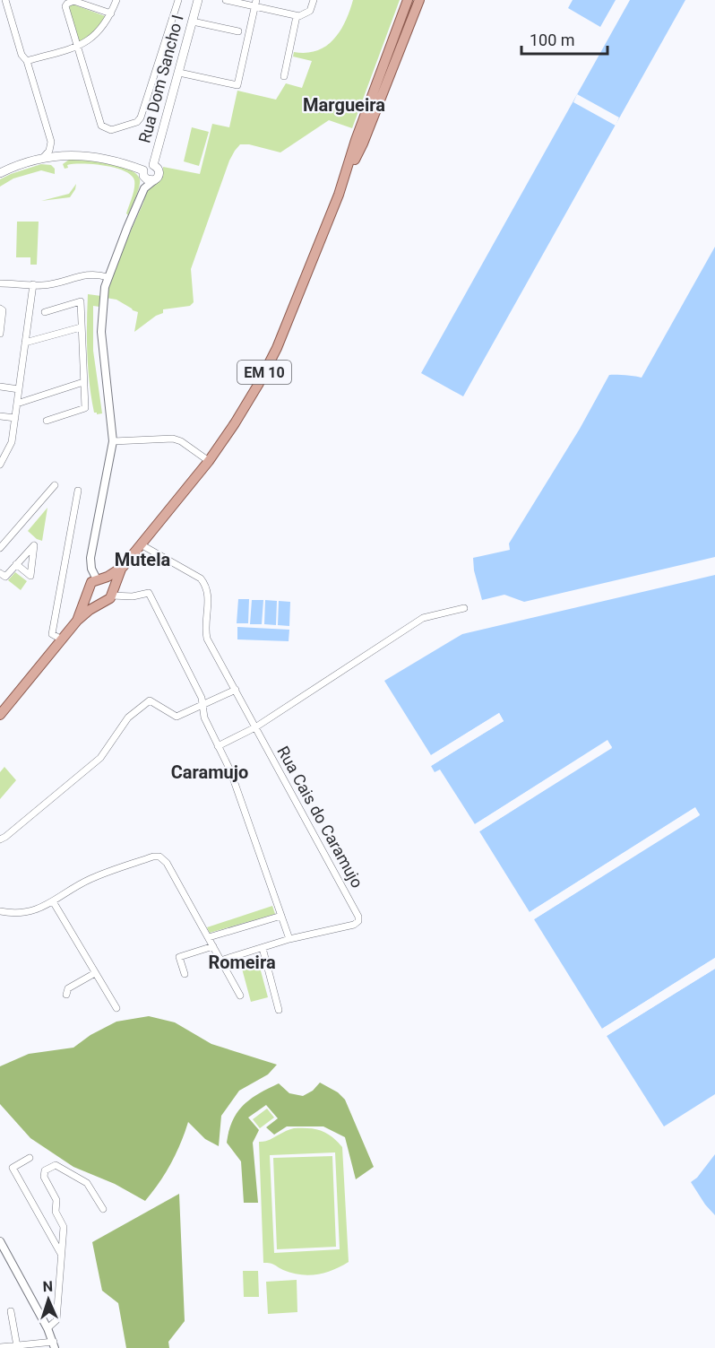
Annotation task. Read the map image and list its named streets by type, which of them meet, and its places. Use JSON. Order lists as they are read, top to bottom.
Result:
{
  "streets": {
    "main road": ["Rua Dom Sancho I", "EM 10"],
    "street": ["Rua Cais do Caramujo"]
  },
  "crossings": [
    ["EM 10", "Rua Cais do Caramujo"]
  ],
  "districts": [
    "Margueira",
    "Mutela",
    "Caramujo",
    "Romeira"
  ],
  "scale_bar": "100 m",
  "north": "top"
}
